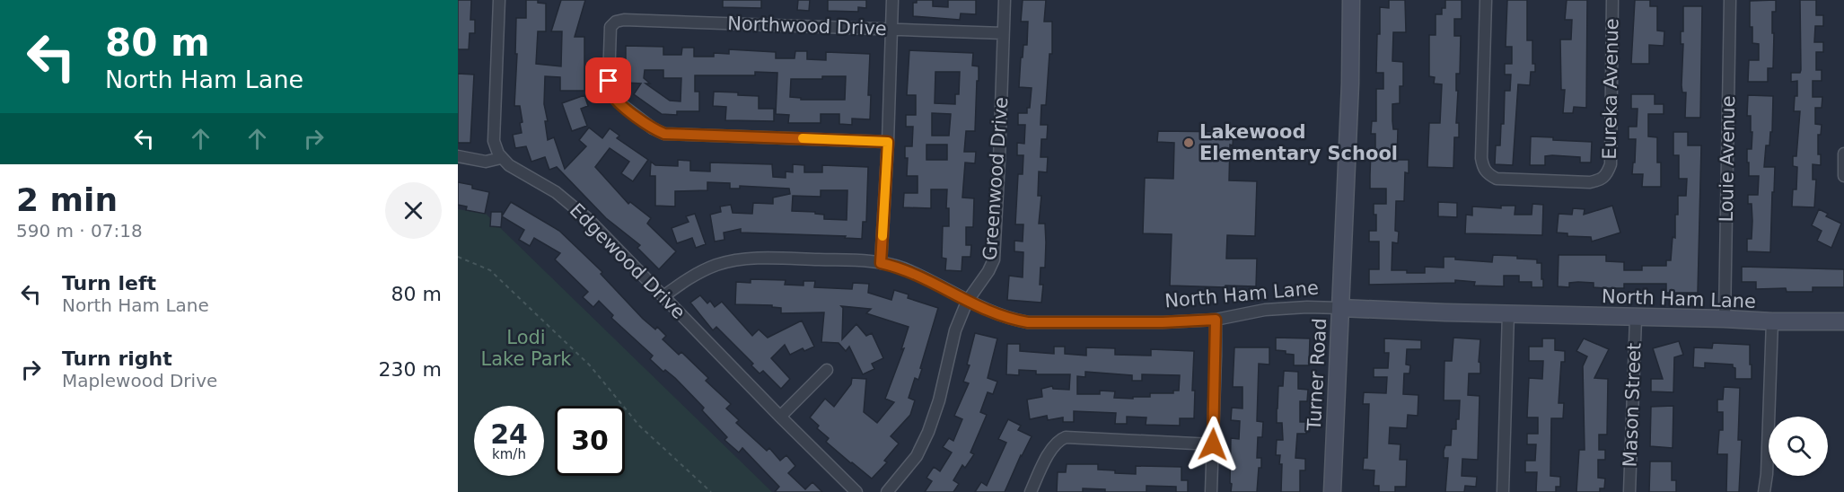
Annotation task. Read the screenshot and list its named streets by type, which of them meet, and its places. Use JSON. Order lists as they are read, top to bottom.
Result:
{
  "streets": {
    "main road": ["North Ham Lane", "Turner Road"],
    "street": [
      "Northwood Drive",
      "Eureka Avenue",
      "Louie Avenue",
      "Greenwood Drive",
      "Edgewood Drive",
      "Mason Street"
    ]
  },
  "crossings": [
    ["Northwood Drive", "Greenwood Drive"],
    ["Louie Avenue", "North Ham Lane"],
    ["Greenwood Drive", "North Ham Lane"],
    ["Edgewood Drive", "North Ham Lane"],
    ["North Ham Lane", "Turner Road"],
    ["North Ham Lane", "Mason Street"]
  ],
  "parks": ["Lodi Lake Park"],
  "places": ["Lakewood Elementary School"],
  "page": {
    "turn": ["80 m", "North Ham Lane"],
    "heading": ["2 min", "590 m · 07:18"],
    "list": [
      {
        "name": "Turn left",
        "note": "North Ham Lane",
        "value": "80 m"
      },
      {
        "name": "Turn right",
        "note": "Maplewood Drive",
        "value": "230 m"
      }
    ],
    "speed": "24 km/h",
    "limit": "30"
  }
}
